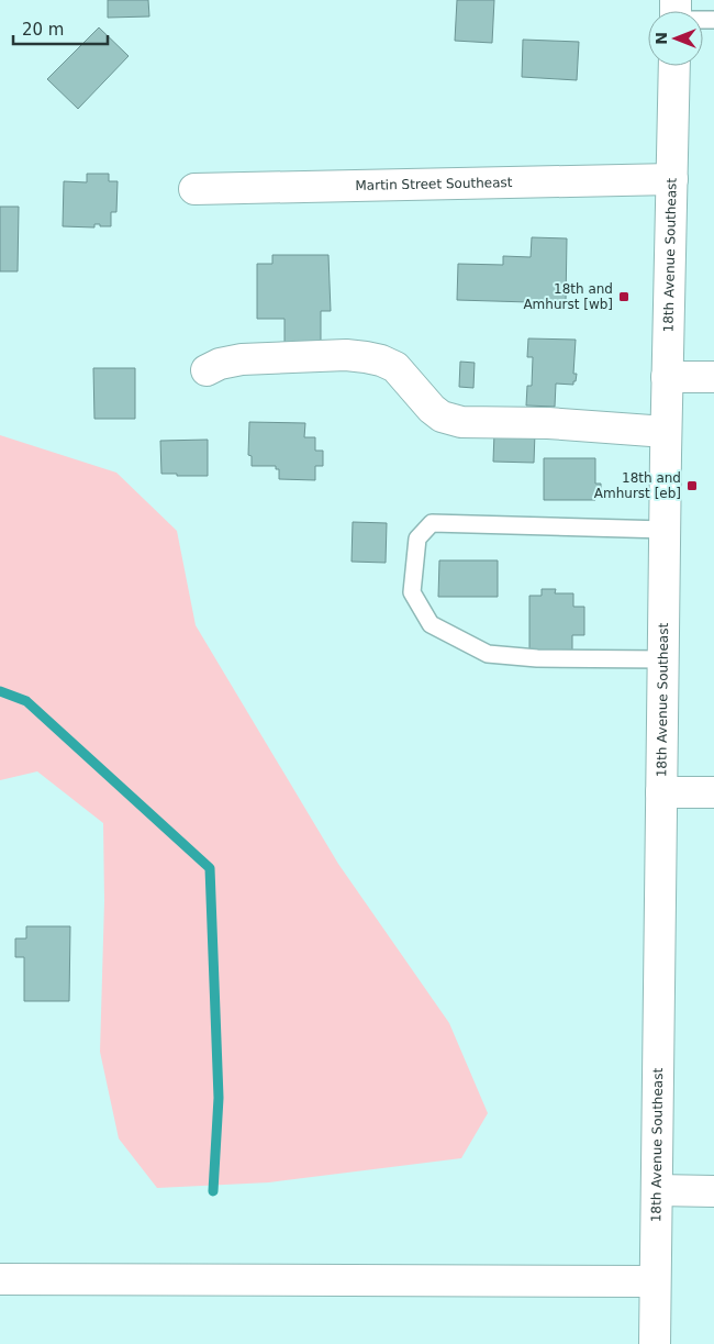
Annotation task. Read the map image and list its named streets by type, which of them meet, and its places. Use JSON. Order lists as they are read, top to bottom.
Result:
{
  "streets": {
    "street": ["Martin Street Southeast", "18th Avenue Southeast"]
  },
  "crossings": [
    ["Martin Street Southeast", "18th Avenue Southeast"]
  ],
  "places": {
    "transit": ["18th and Amhurst [wb]", "18th and Amhurst [eb]"]
  },
  "scale_bar": "20 m",
  "north": "left"
}
